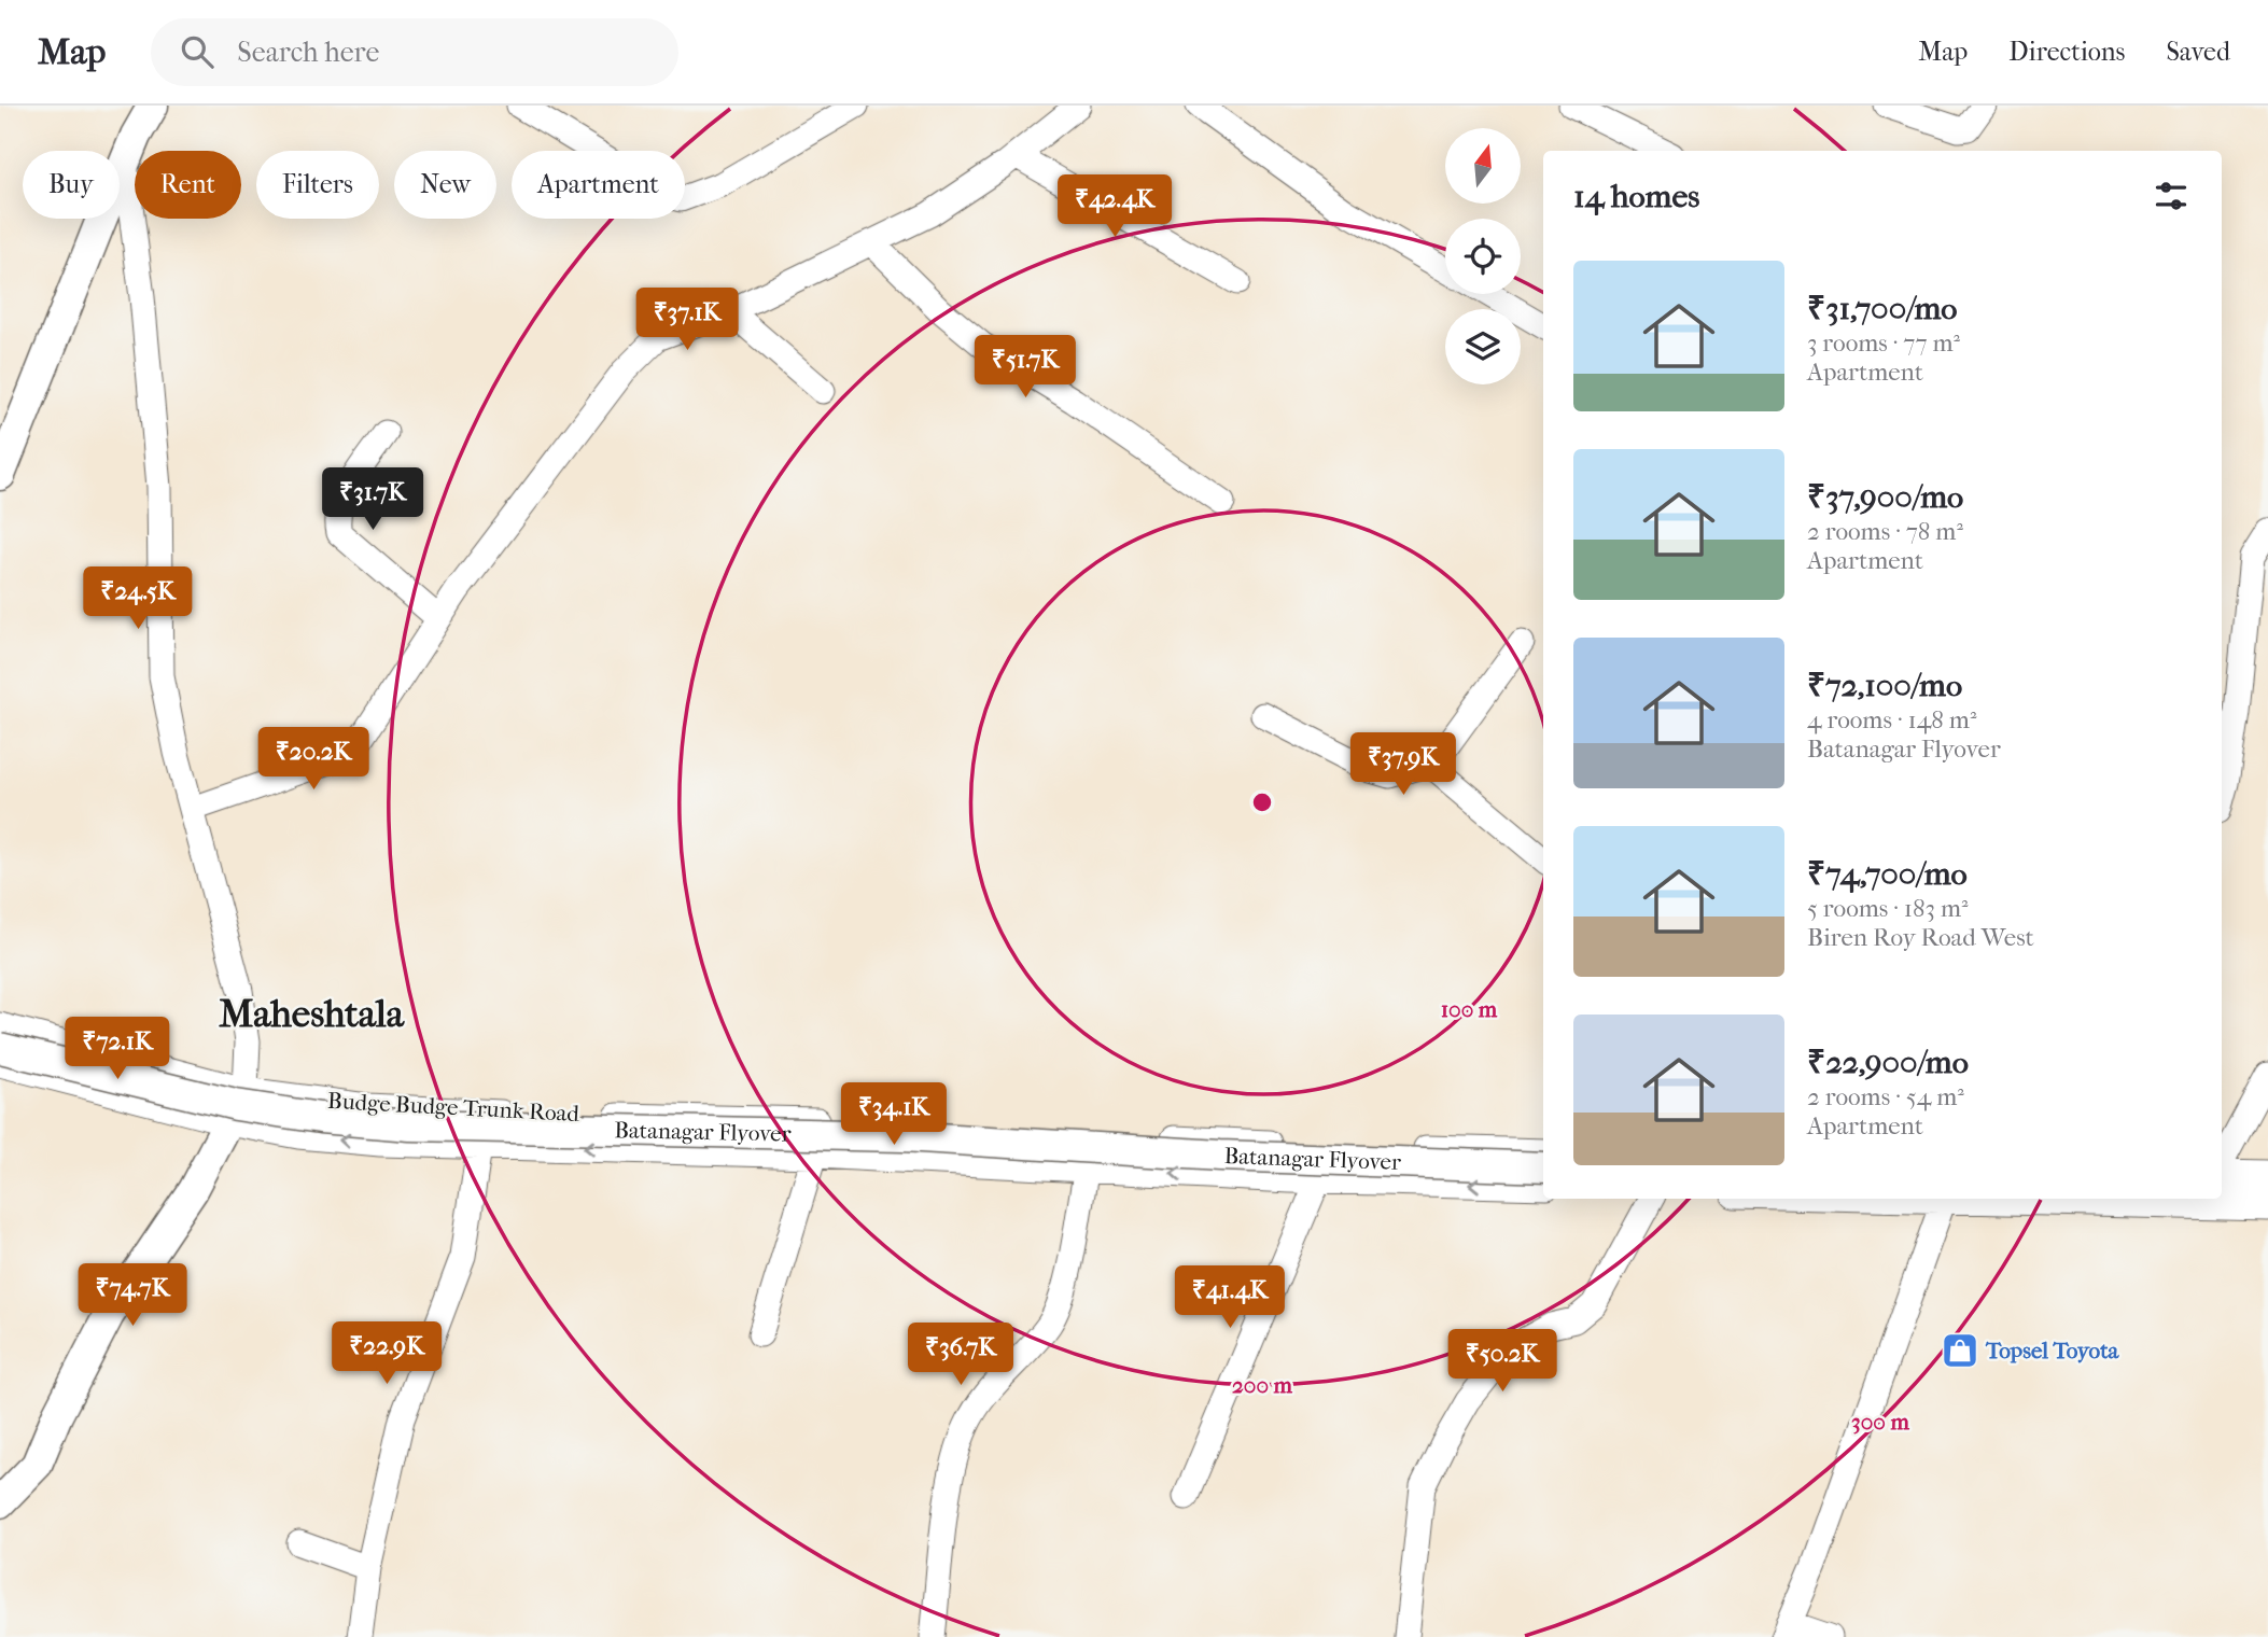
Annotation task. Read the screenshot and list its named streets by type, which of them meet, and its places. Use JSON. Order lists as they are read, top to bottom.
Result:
{
  "streets": {
    "main road": ["Batanagar Flyover"],
    "street": ["Budge Budge Trunk Road"]
  },
  "districts": ["Maheshtala"],
  "places": {
    "shop": ["Topsel Toyota"]
  },
  "north": "top",
  "page": {
    "header": "Map",
    "search": "Search here",
    "nav": ["Map", "Directions", "Saved"],
    "chip": [
      "Buy",
      "Rent",
      "Filters",
      "New",
      "Apartment"
    ],
    "heading": "14 homes",
    "price": [
      "₹42.4K",
      "₹37.1K",
      "₹51.7K",
      "₹31.7K",
      "₹24.5K",
      "₹20.2K",
      "₹37.9K",
      "₹72.1K",
      "₹34.1K",
      "₹74.7K",
      "₹41.4K",
      "₹22.9K",
      "₹36.7K",
      "₹50.2K"
    ],
    "list": [
      {
        "name": "₹31,700/mo",
        "note": "3 rooms · 77 m² · Apartment"
      },
      {
        "name": "₹37,900/mo",
        "note": "2 rooms · 78 m² · Apartment"
      },
      {
        "name": "₹72,100/mo",
        "note": "4 rooms · 148 m² · Batanagar Flyover"
      },
      {
        "name": "₹74,700/mo",
        "note": "5 rooms · 183 m² · Biren Roy Road West"
      },
      {
        "name": "₹22,900/mo",
        "note": "2 rooms · 54 m² · Apartment"
      }
    ]
  },
  "rings": ["100 m", "200 m", "300 m"]
}
